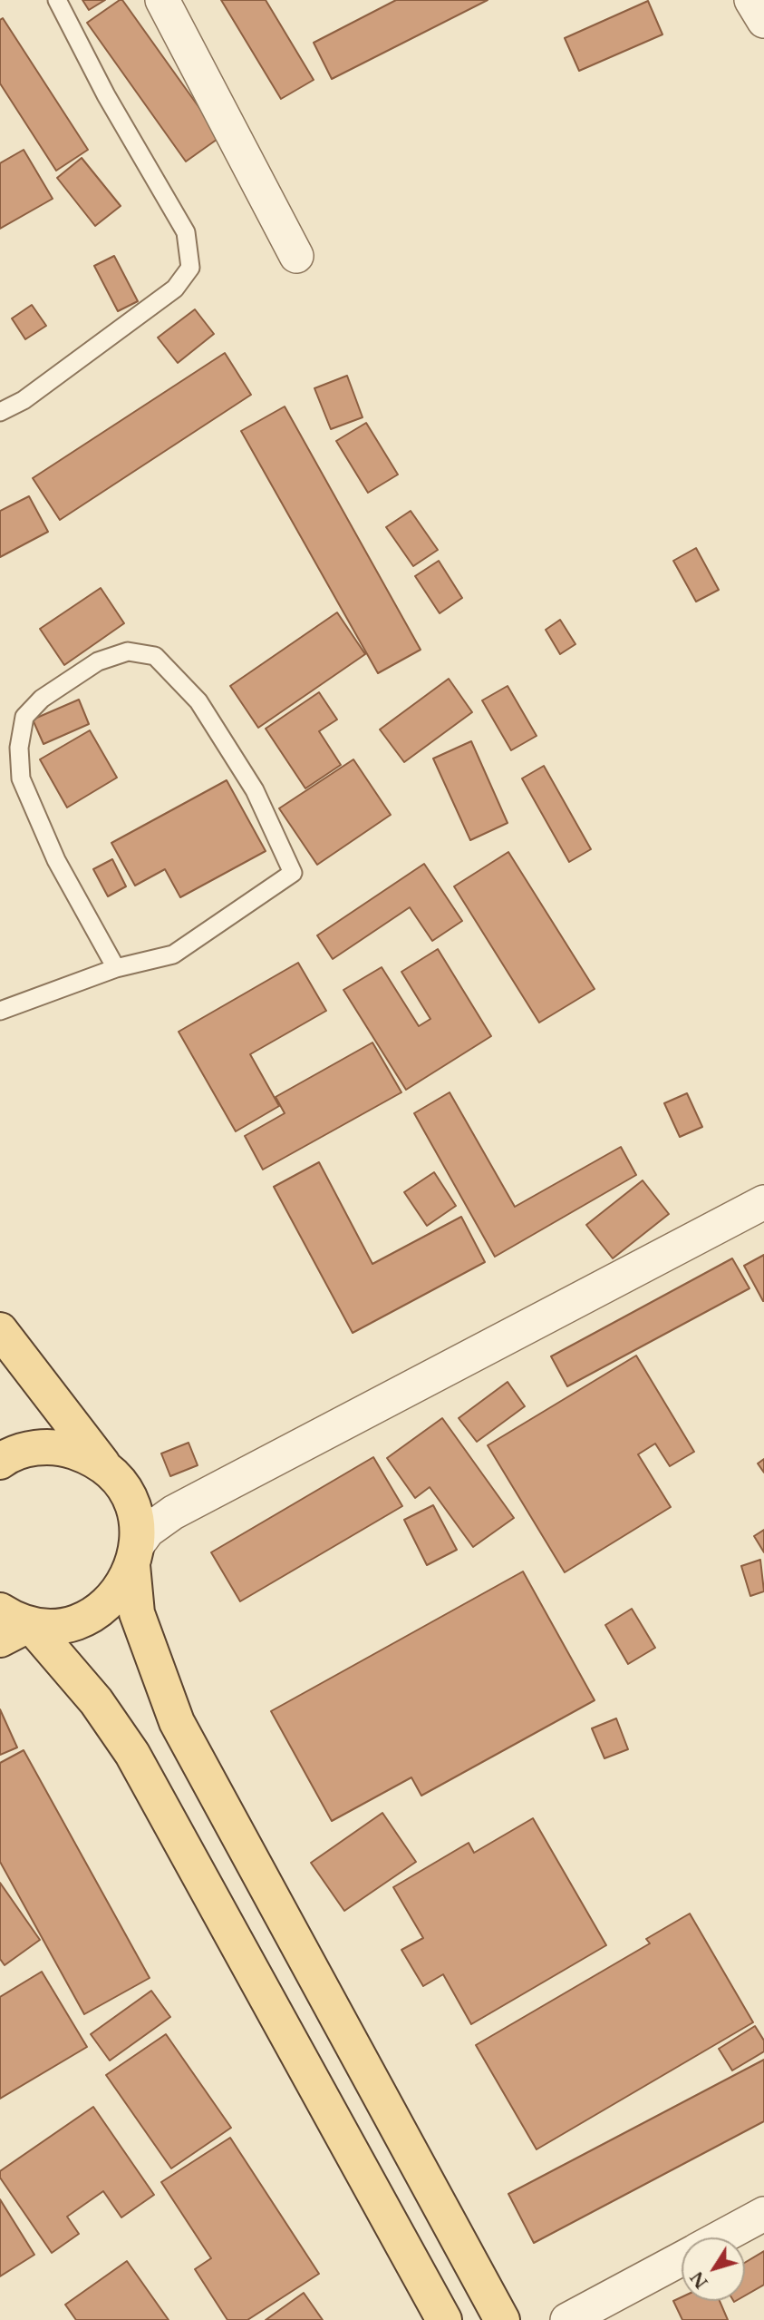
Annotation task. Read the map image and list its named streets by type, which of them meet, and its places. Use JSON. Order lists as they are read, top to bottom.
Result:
{
  "north": "bottom left"
}
